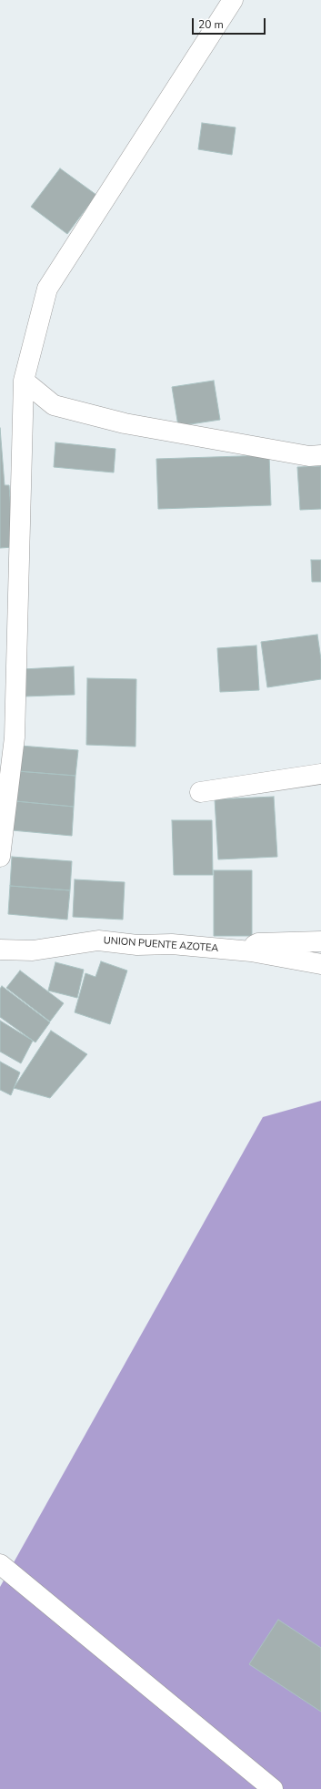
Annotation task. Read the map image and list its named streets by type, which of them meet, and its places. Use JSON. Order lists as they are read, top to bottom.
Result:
{
  "streets": {
    "street": ["UNION PUENTE AZOTEA"]
  },
  "scale_bar": "20 m"
}
